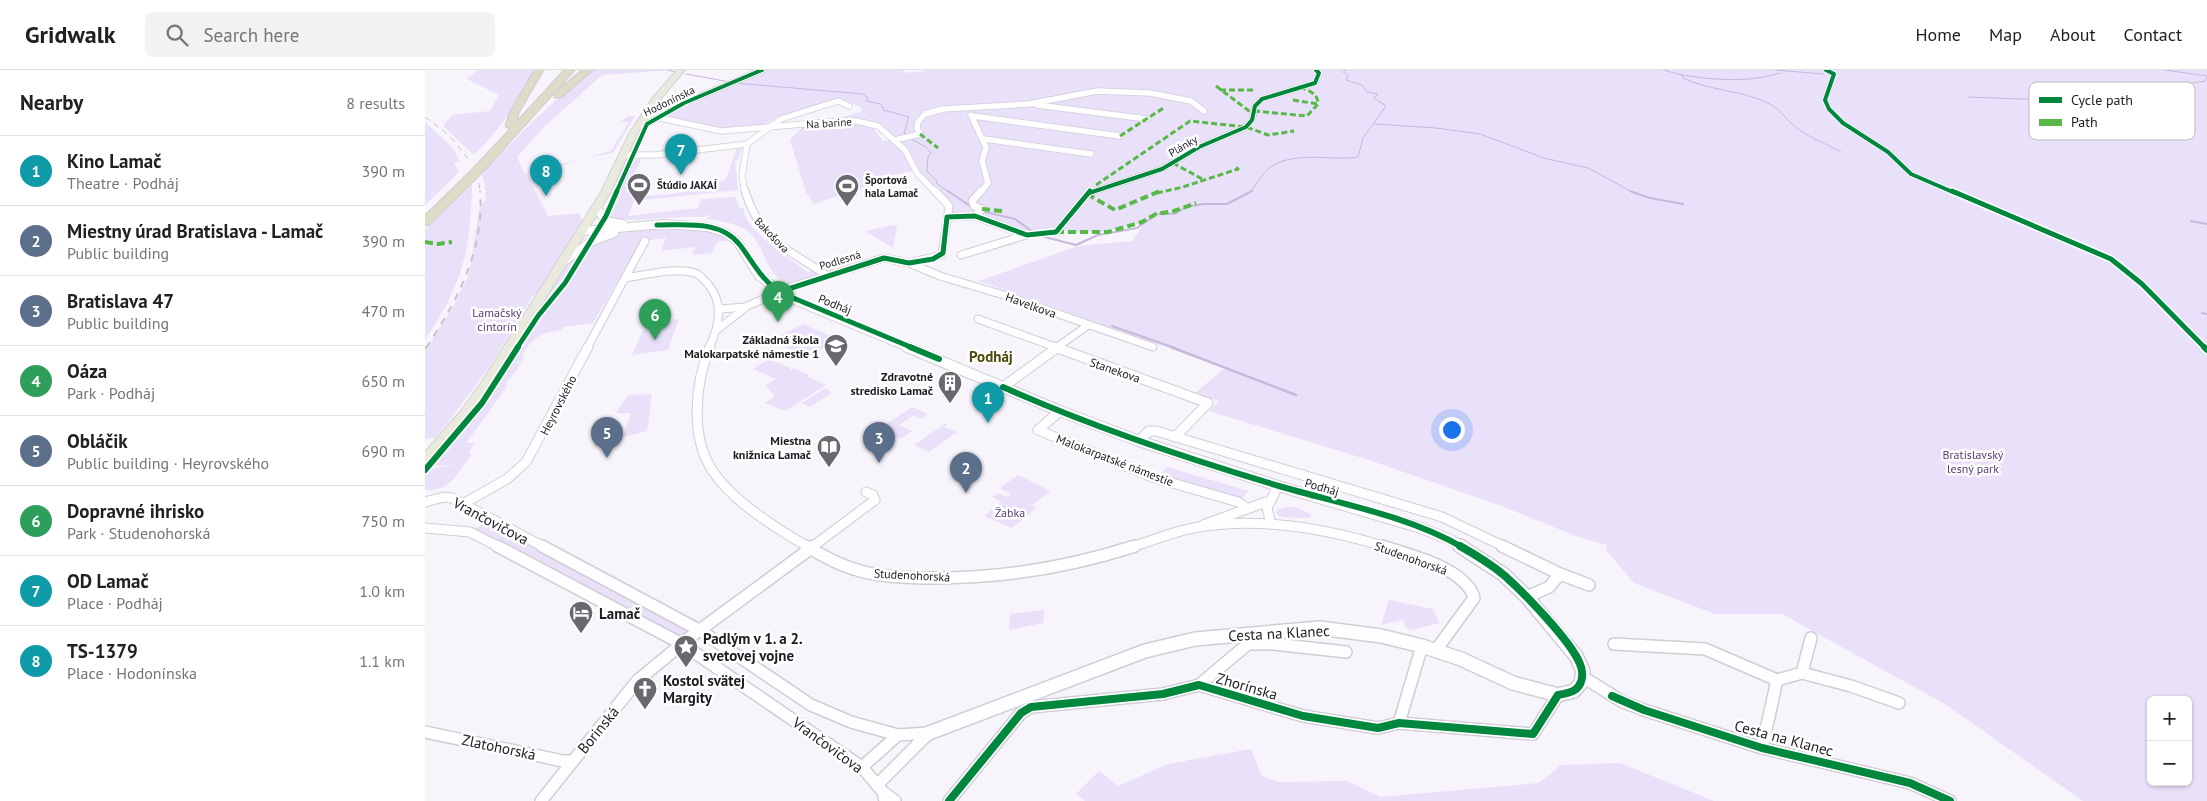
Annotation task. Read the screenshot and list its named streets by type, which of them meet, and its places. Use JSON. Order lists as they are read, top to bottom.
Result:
{
  "streets": {
    "main road": ["Hodonínska"],
    "street": [
      "Na barine",
      "Plánky",
      "Bakošova",
      "Podlesná",
      "Podháj",
      "Havelkova",
      "Stanekova",
      "Heyrovského",
      "Malokarpatské námestie",
      "Vrančovičova",
      "Studenohorská",
      "Cesta na Klanec",
      "Zhorínska",
      "Borinská",
      "Zlatohorská"
    ]
  },
  "crossings": [
    ["Hodonínska", "Na barine"],
    ["Hodonínska", "Podháj"],
    ["Na barine", "Podlesná"],
    ["Na barine", "Havelkova"],
    ["Bakošova", "Podlesná"],
    ["Podlesná", "Podháj"],
    ["Podlesná", "Havelkova"],
    ["Podháj", "Stanekova"],
    ["Podháj", "Malokarpatské námestie"],
    ["Podháj", "Cesta na Klanec"],
    ["Heyrovského", "Vrančovičova"],
    ["Malokarpatské námestie", "Studenohorská"],
    ["Vrančovičova", "Cesta na Klanec"],
    ["Vrančovičova", "Borinská"],
    ["Studenohorská", "Cesta na Klanec"],
    ["Studenohorská", "Borinská"],
    ["Cesta na Klanec", "Zhorínska"],
    ["Borinská", "Zlatohorská"]
  ],
  "districts": ["Podháj"],
  "parks": ["Lamačský cintorín", "Bratislavský lesný park", "Žabka"],
  "places": {
    "sports": ["Štúdio JAKAÍ", "Športová hala Lamač"],
    "school or university": ["Základná škola Malokarpatské námestie 1"],
    "building": ["Zdravotné stredisko Lamač"],
    "library": ["Miestna knižnica Lamač"],
    "hotel": ["Lamač"],
    "place": ["Padlým v 1. a 2. svetovej vojne"],
    "church": ["Kostol svätej Margity"]
  },
  "legend": ["Cycle path", "Path"],
  "page": {
    "header": "Gridwalk",
    "search": "Search here",
    "nav": [
      "Home",
      "Map",
      "About",
      "Contact"
    ],
    "heading": ["Nearby", "8 results"],
    "pins": [
      "7",
      "8",
      "4",
      "6",
      "1",
      "5",
      "3",
      "2"
    ],
    "list": [
      {
        "mark": "1",
        "name": "Kino Lamač",
        "note": "Theatre · Podháj",
        "value": "390 m"
      },
      {
        "mark": "2",
        "name": "Miestny úrad Bratislava - Lamač",
        "note": "Public building",
        "value": "390 m"
      },
      {
        "mark": "3",
        "name": "Bratislava 47",
        "note": "Public building",
        "value": "470 m"
      },
      {
        "mark": "4",
        "name": "Oáza",
        "note": "Park · Podháj",
        "value": "650 m"
      },
      {
        "mark": "5",
        "name": "Obláčik",
        "note": "Public building · Heyrovského",
        "value": "690 m"
      },
      {
        "mark": "6",
        "name": "Dopravné ihrisko",
        "note": "Park · Studenohorská",
        "value": "750 m"
      },
      {
        "mark": "7",
        "name": "OD Lamač",
        "note": "Place · Podháj",
        "value": "1.0 km"
      },
      {
        "mark": "8",
        "name": "TS-1379",
        "note": "Place · Hodonínska",
        "value": "1.1 km"
      }
    ],
    "map_buttons": ["+", "−"]
  }
}
